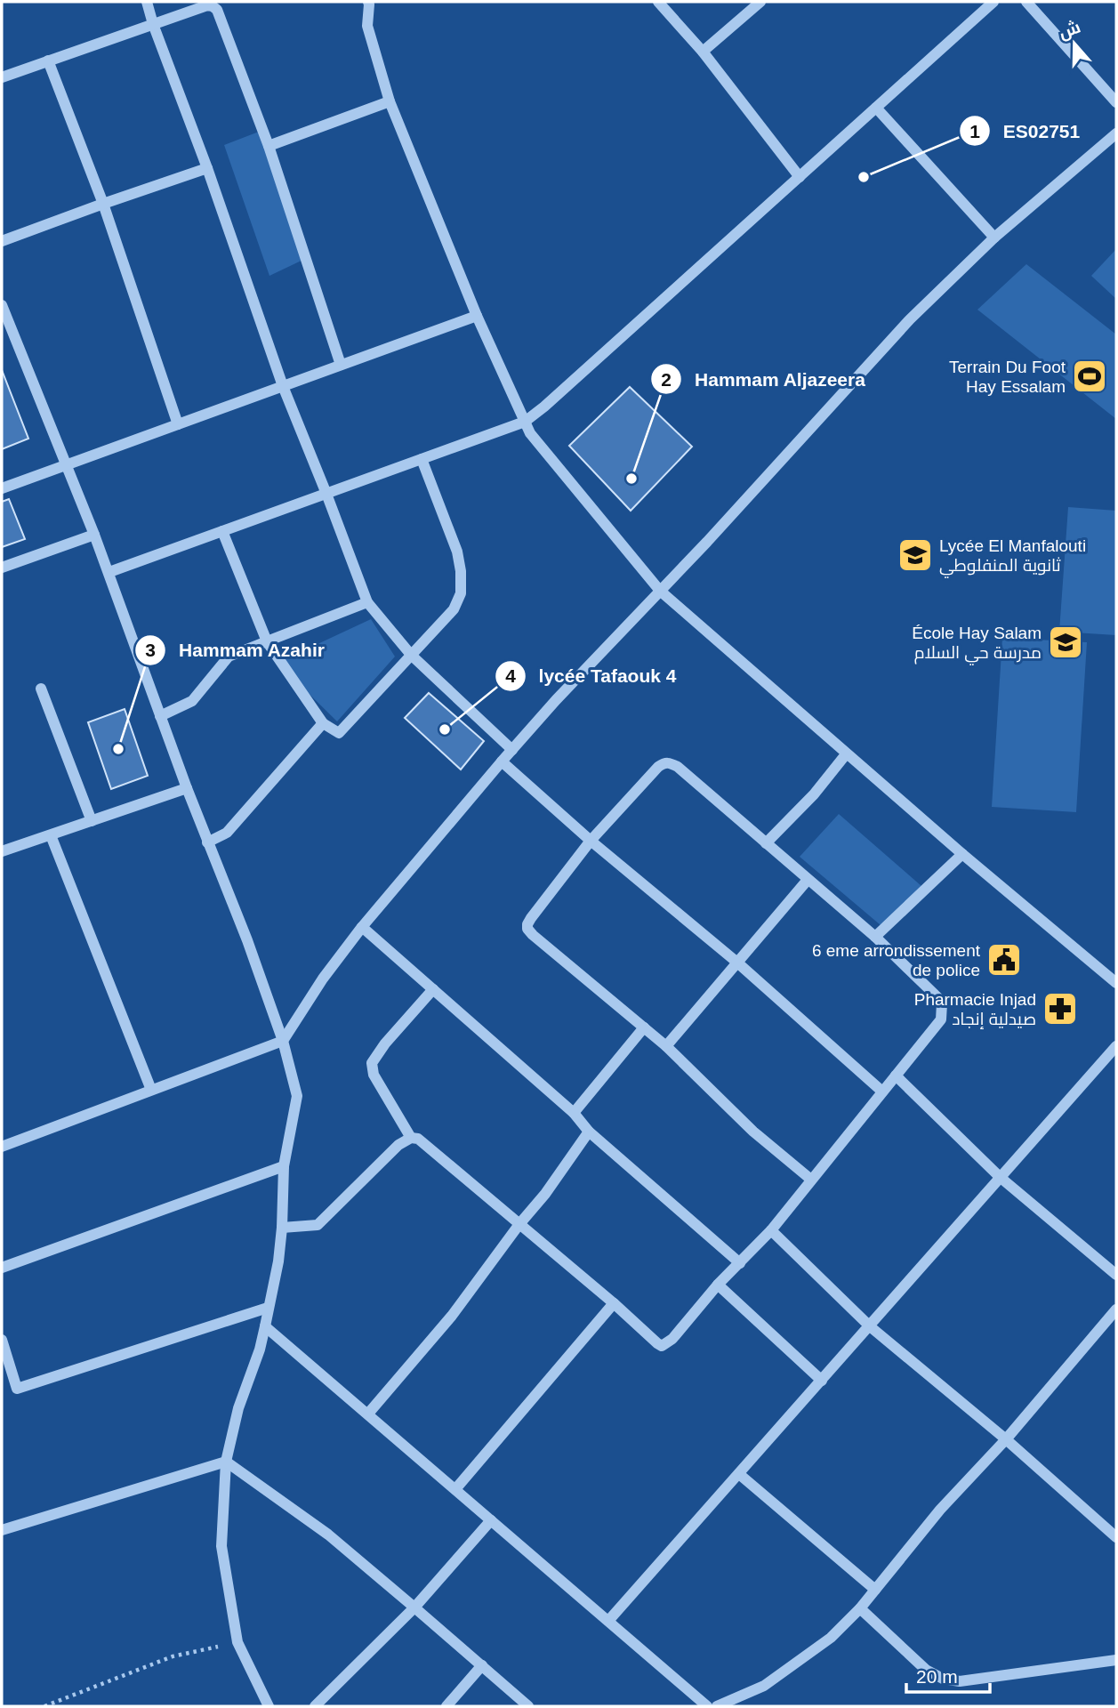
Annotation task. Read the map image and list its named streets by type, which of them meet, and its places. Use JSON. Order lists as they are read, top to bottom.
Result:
{
  "places": {
    "other": [
      "ES02751",
      "Hammam Aljazeera",
      "lycée Tafaouk 4",
      "Hammam Azahir"
    ],
    "sports": ["Terrain Du Foot Hay Essalam"],
    "school or university": ["Lycée El Manfalouti ثانوية المنفلوطي", "École Hay Salam مدرسة حي السلام"],
    "public building": ["6 eme arrondissement de police"],
    "pharmacy": ["Pharmacie Injad صيدلية إنجاد"]
  },
  "scale_bar": "20 m",
  "north": "top"
}
